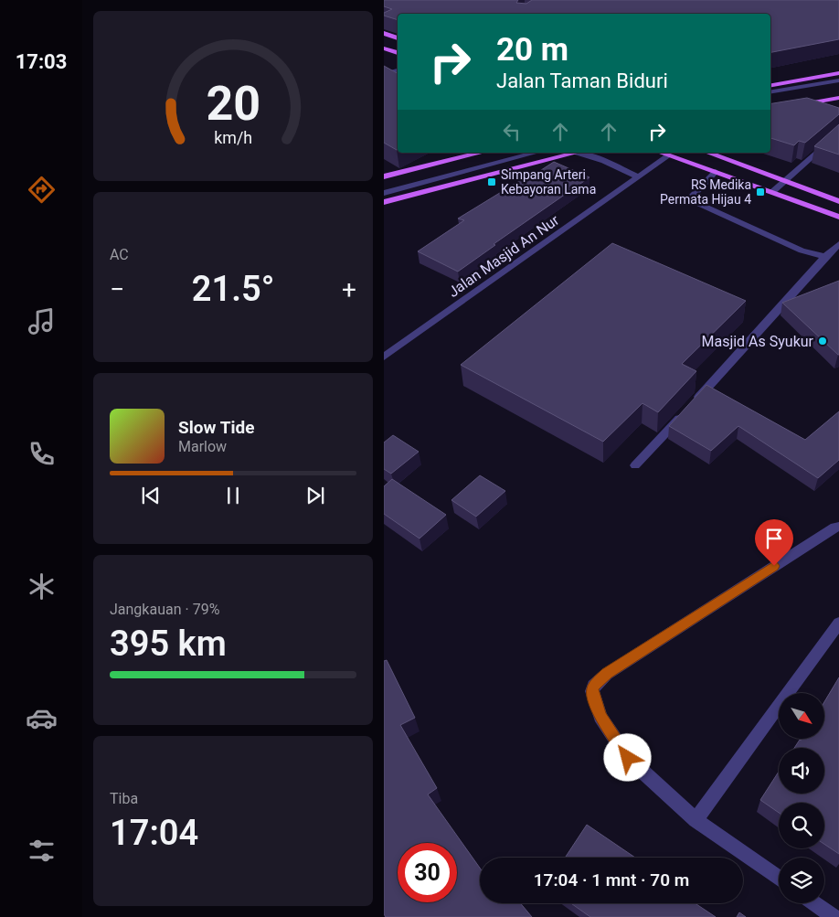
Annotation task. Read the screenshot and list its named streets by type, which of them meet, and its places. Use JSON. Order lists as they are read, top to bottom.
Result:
{
  "streets": {
    "street": ["Jalan Masjid An Nur"]
  },
  "places": {
    "transit": ["Simpang Arteri Kebayoran Lama", "RS Medika Permata Hijau 4"],
    "other": ["Masjid As Syukur"]
  },
  "north": "bottom right",
  "page": {
    "tabs": "17:03",
    "turn": ["20 m", "Jalan Taman Biduri"],
    "tile": [
      "AC",
      ["Jangkauan · 79%", "395 km"],
      ["Tiba", "17:04"]
    ],
    "heat": ["−", "21.5°", "+"],
    "song": ["Slow Tide", "Marlow"],
    "limit": "30",
    "trip": "17:04 · 1 mnt · 70 m",
    "gauge": ["20", "km/h"]
  }
}
